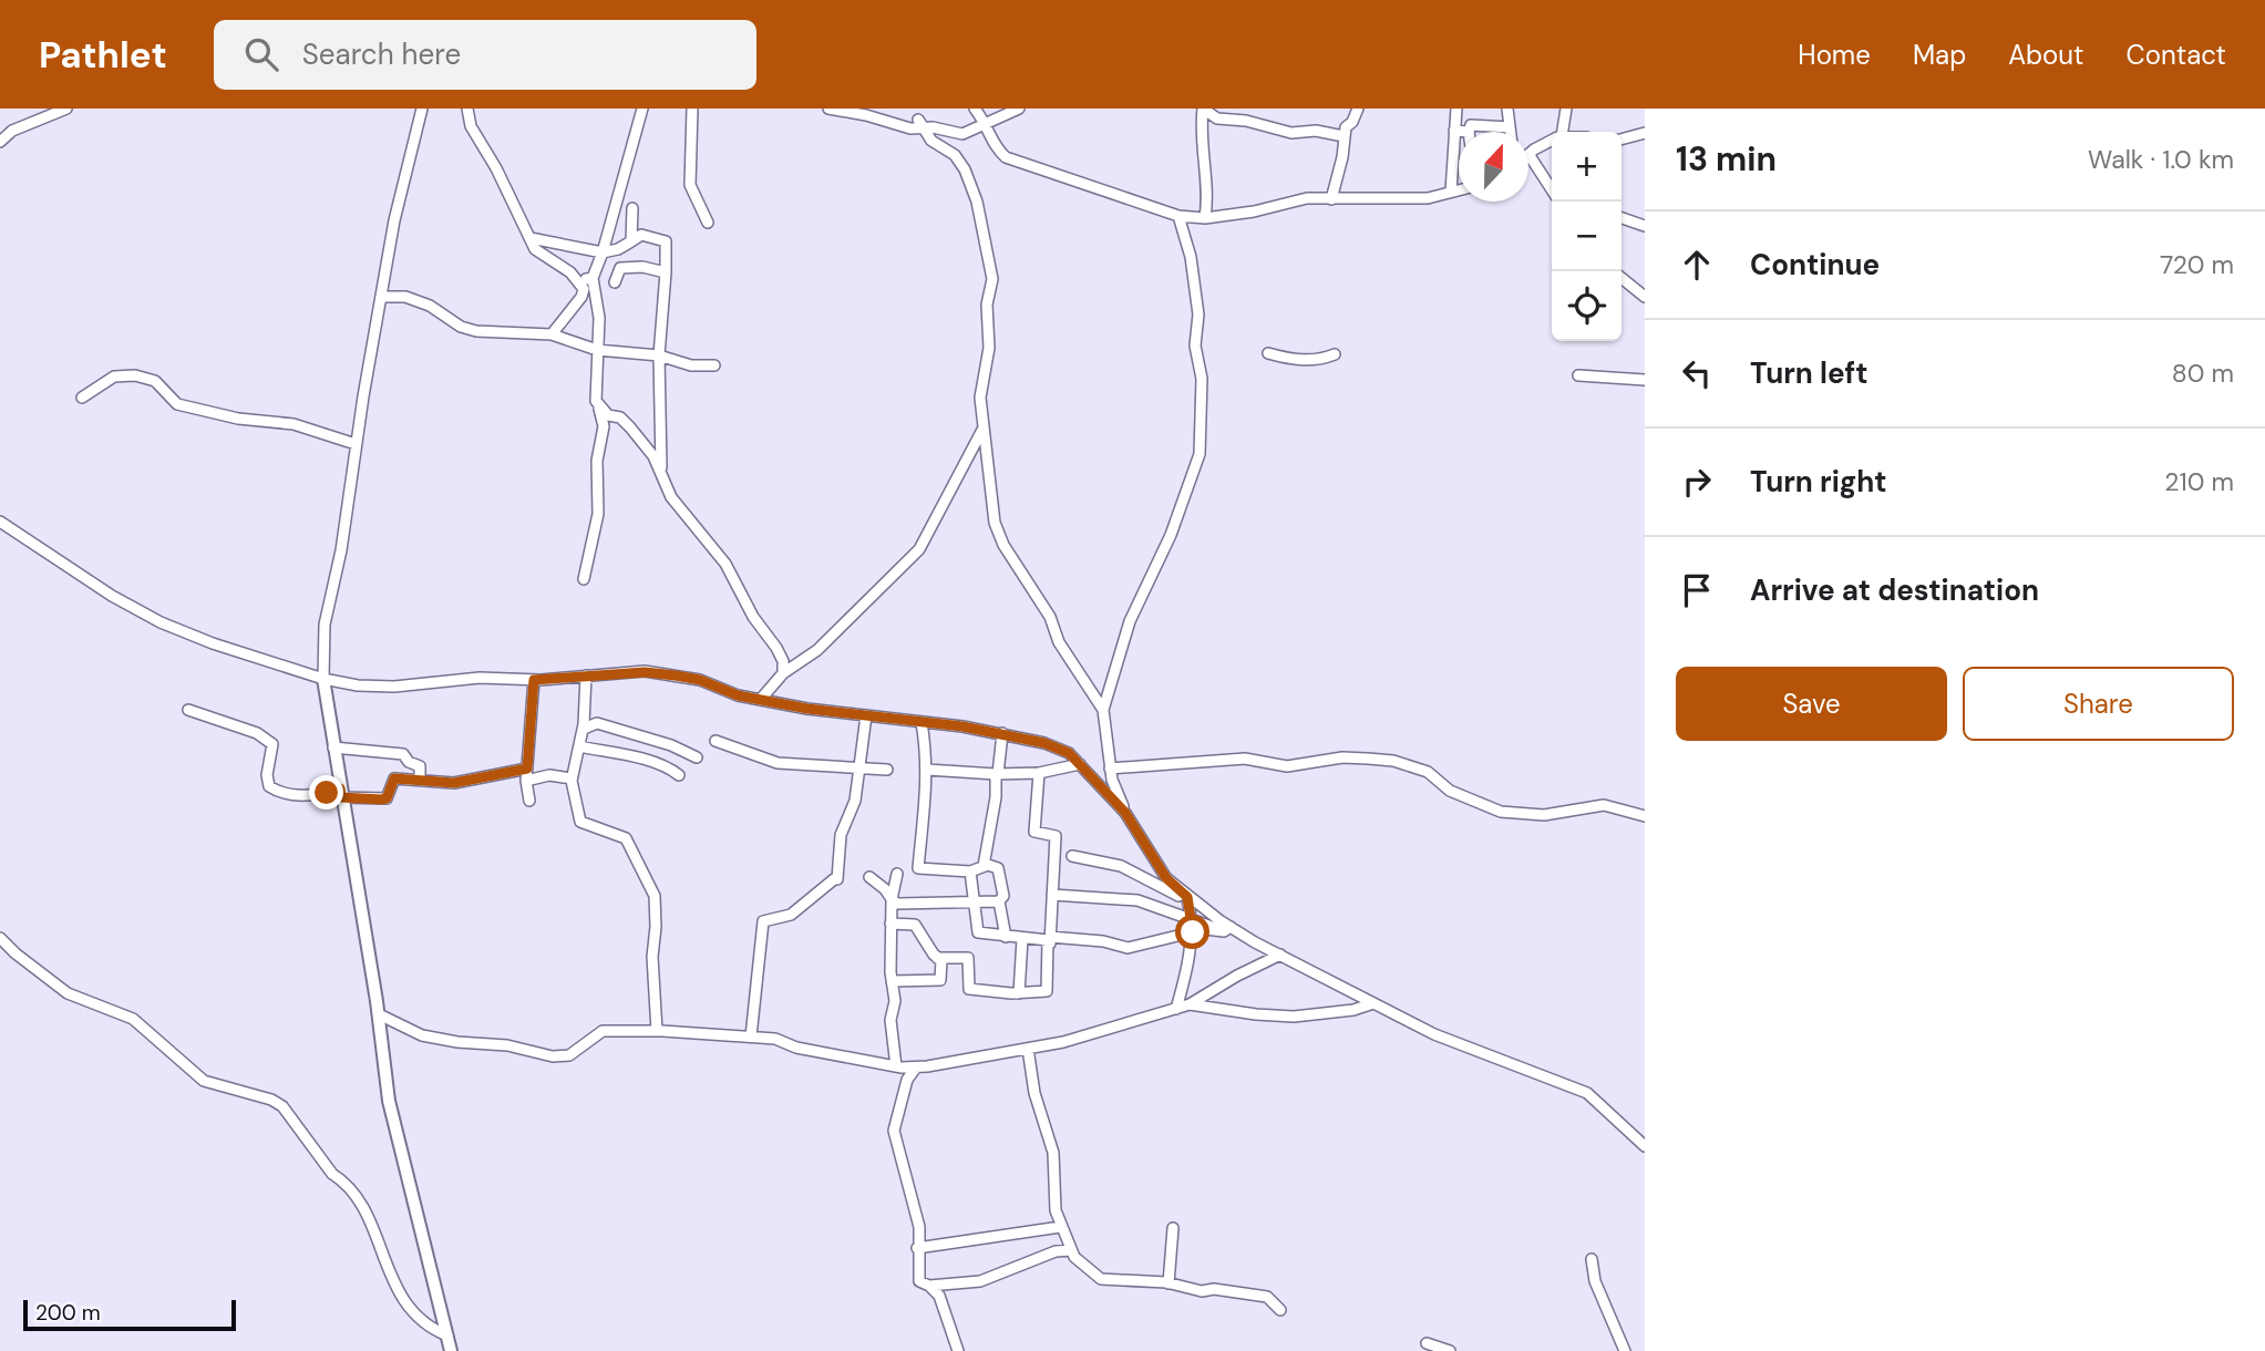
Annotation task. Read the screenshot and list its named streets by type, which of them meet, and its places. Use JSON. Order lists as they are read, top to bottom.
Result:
{
  "scale_bar": "200 m",
  "north": "top",
  "page": {
    "header": "Pathlet",
    "search": "Search here",
    "nav": [
      "Home",
      "Map",
      "About",
      "Contact"
    ],
    "heading": ["13 min", "Walk · 1.0 km"],
    "map_buttons": ["+", "−"],
    "list": [
      ["Continue", "720 m"],
      ["Turn left", "80 m"],
      ["Turn right", "210 m"],
      "Arrive at destination"
    ],
    "buttons": ["Save", "Share"],
    "scale": "200 m"
  }
}
